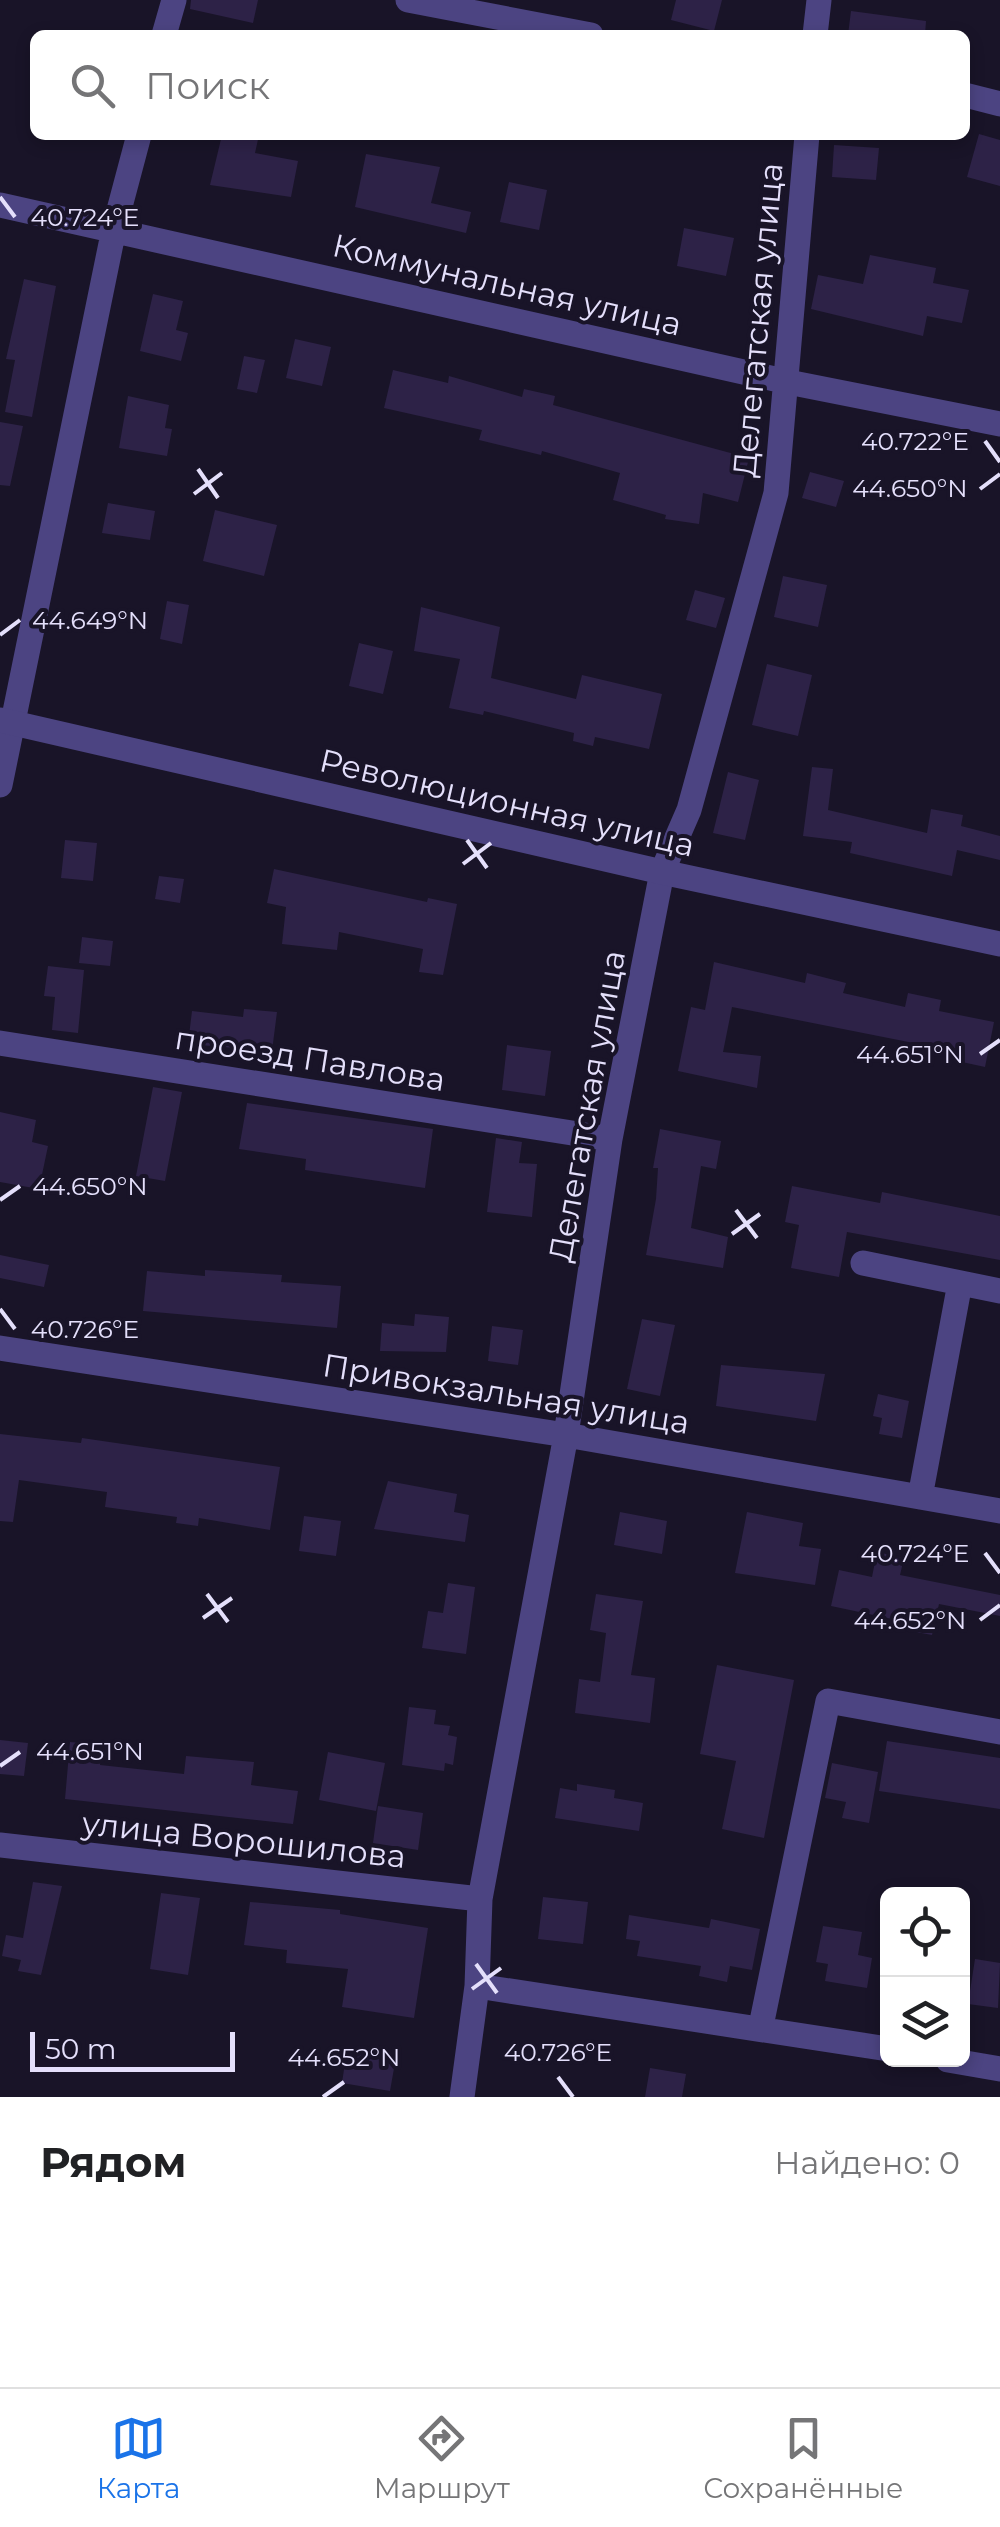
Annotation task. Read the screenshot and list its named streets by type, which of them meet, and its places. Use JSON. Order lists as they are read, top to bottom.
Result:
{
  "streets": {
    "street": [
      "Коммунальная улица",
      "Делегатская улица",
      "Революционная улица",
      "проезд Павлова",
      "Привокзальная улица",
      "улица Ворошилова"
    ]
  },
  "crossings": [
    ["Коммунальная улица", "Делегатская улица"],
    ["Делегатская улица", "Революционная улица"],
    ["Делегатская улица", "проезд Павлова"],
    ["Делегатская улица", "Привокзальная улица"],
    ["Делегатская улица", "улица Ворошилова"]
  ],
  "scale_bar": "50 m",
  "page": {
    "search": "Поиск",
    "scale": "50 m",
    "heading": ["Рядом", "Найдено: 0"],
    "nav": ["Карта", "Маршрут", "Сохранённые"]
  },
  "coordinates": [
    "40.724°E",
    "40.722°E",
    "44.650°N",
    "44.649°N",
    "44.651°N",
    "40.726°E",
    "44.652°N"
  ]
}
